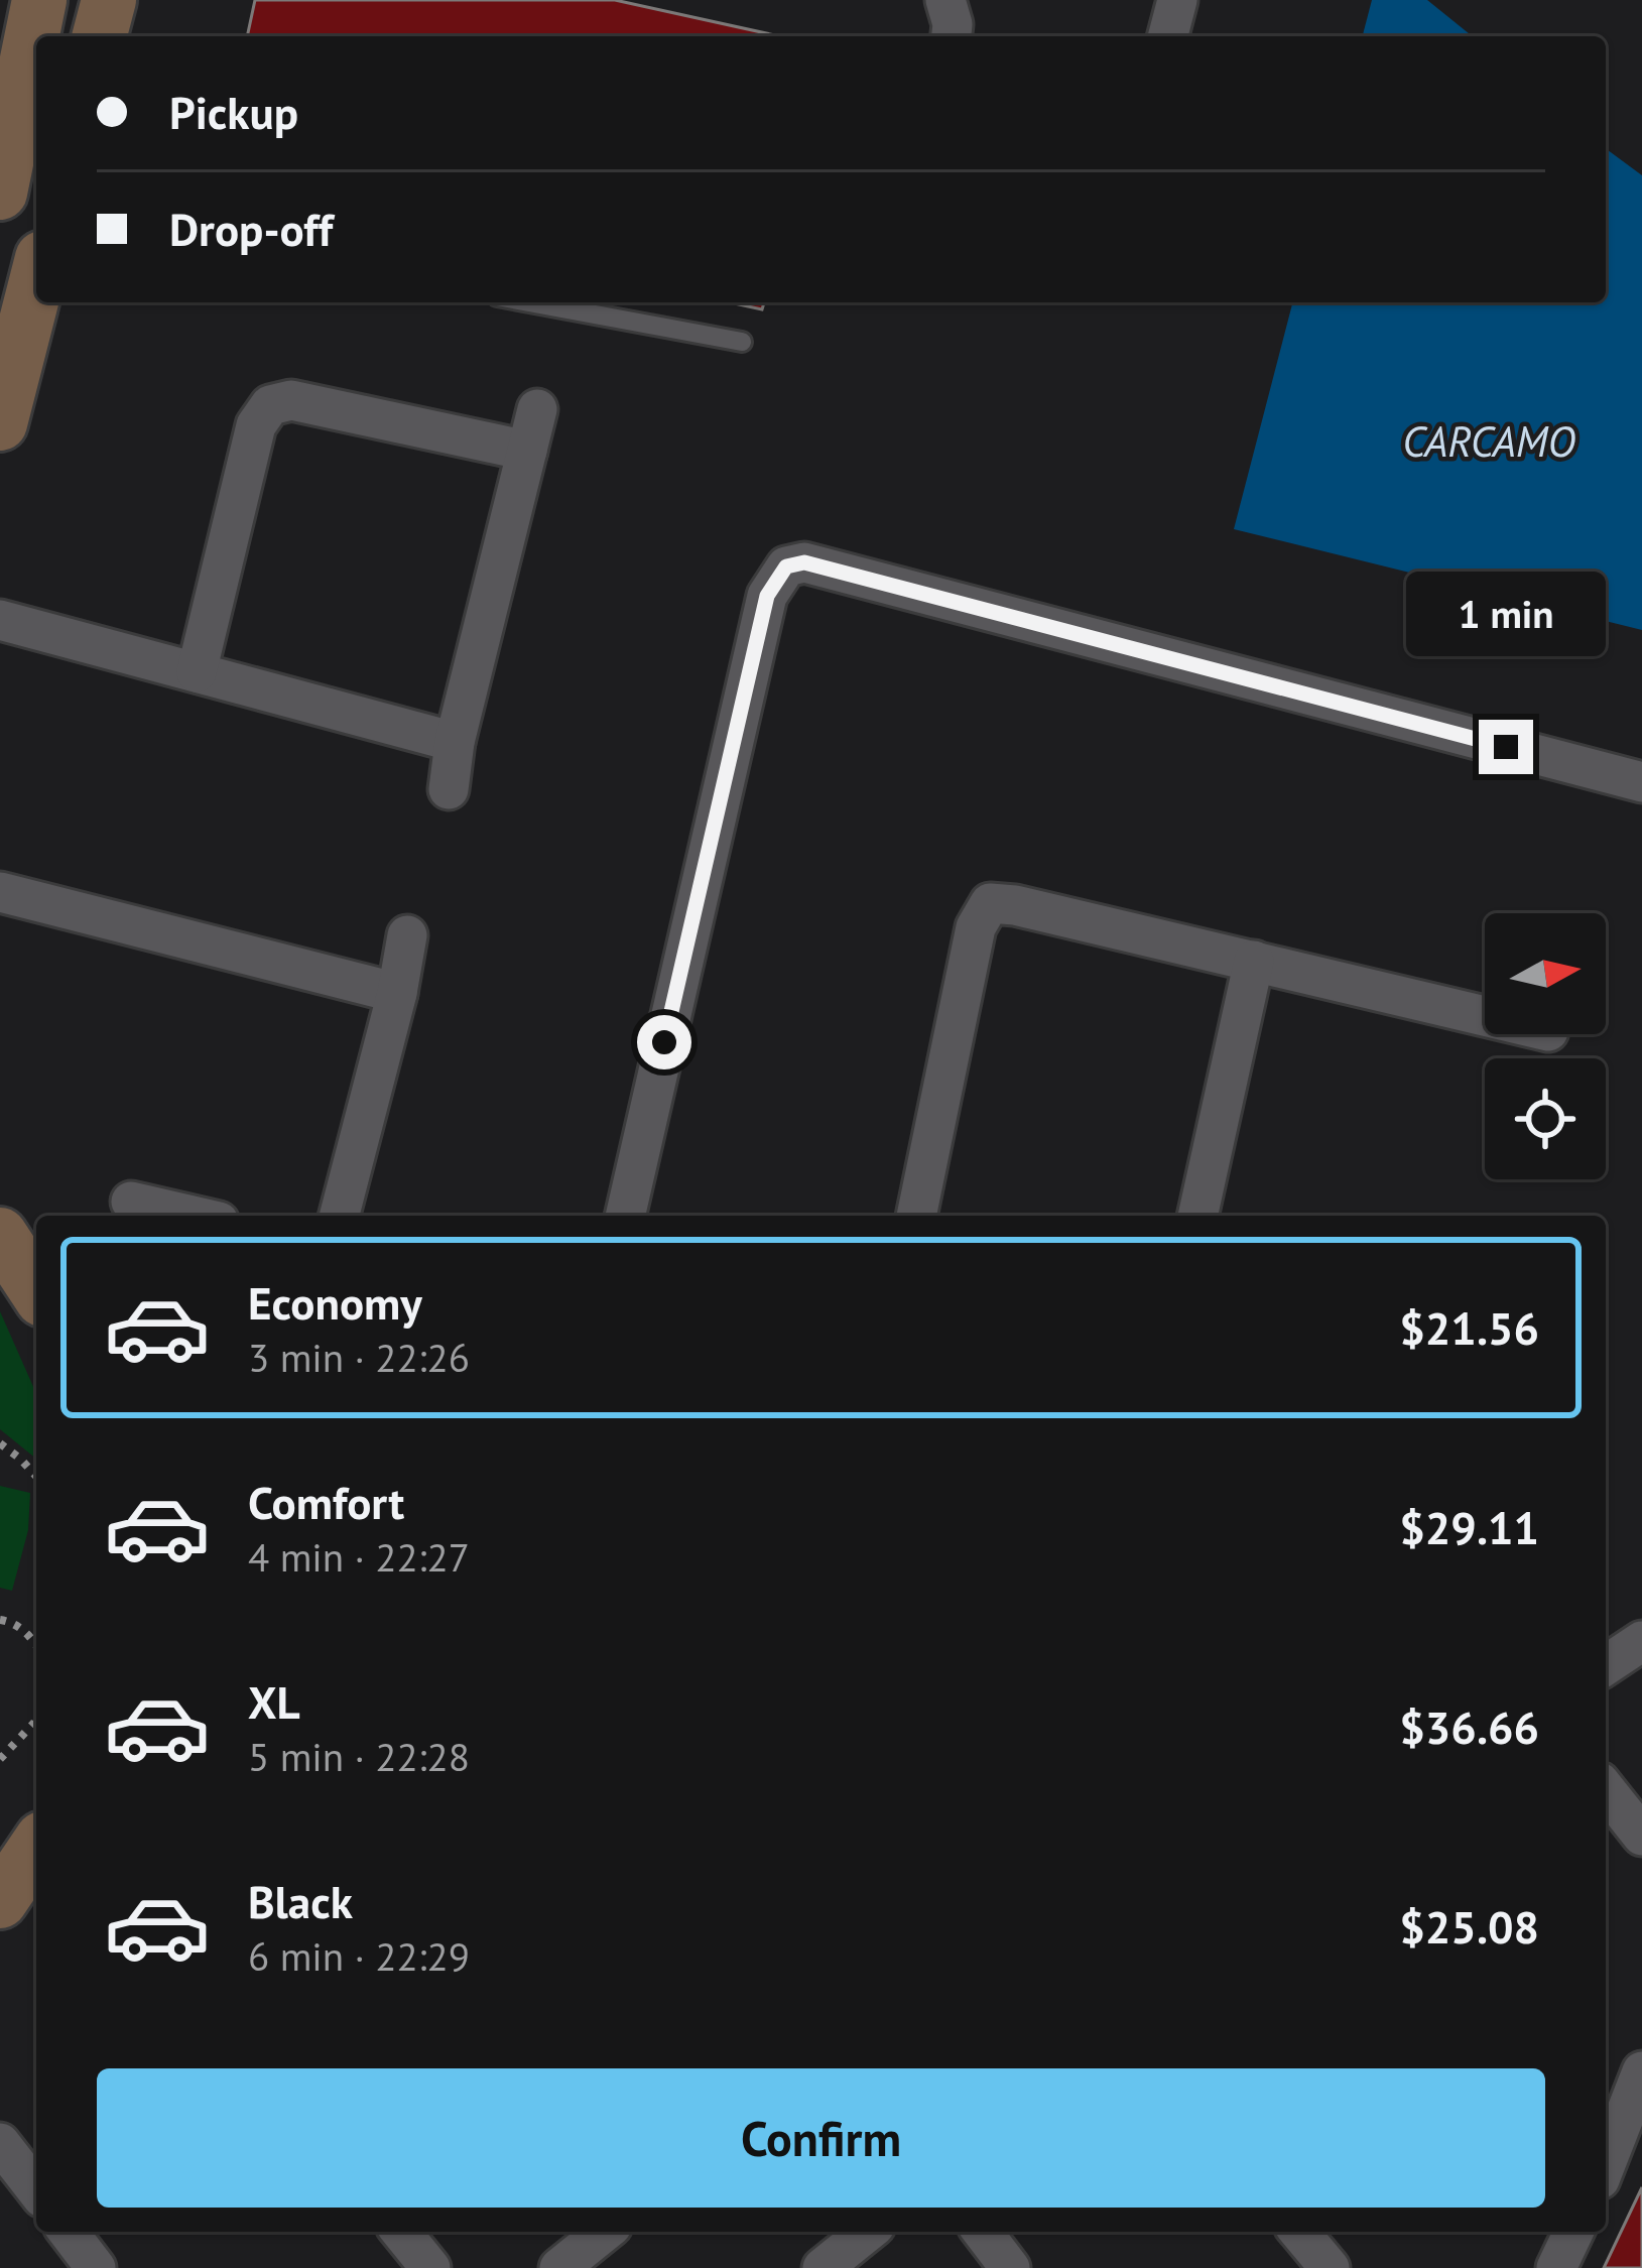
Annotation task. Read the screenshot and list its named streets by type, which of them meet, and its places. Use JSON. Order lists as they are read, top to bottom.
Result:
{
  "water": ["CARCAMO"],
  "north": "right",
  "page": {
    "banner": ["Pickup", "Drop-off"],
    "bubble": "1 min",
    "list": [
      {
        "name": "Economy",
        "note": "3 min · 22:26",
        "value": "$21.56"
      },
      {
        "name": "Comfort",
        "note": "4 min · 22:27",
        "value": "$29.11"
      },
      {
        "name": "XL",
        "note": "5 min · 22:28",
        "value": "$36.66"
      },
      {
        "name": "Black",
        "note": "6 min · 22:29",
        "value": "$25.08"
      }
    ],
    "buttons": "Confirm"
  }
}
